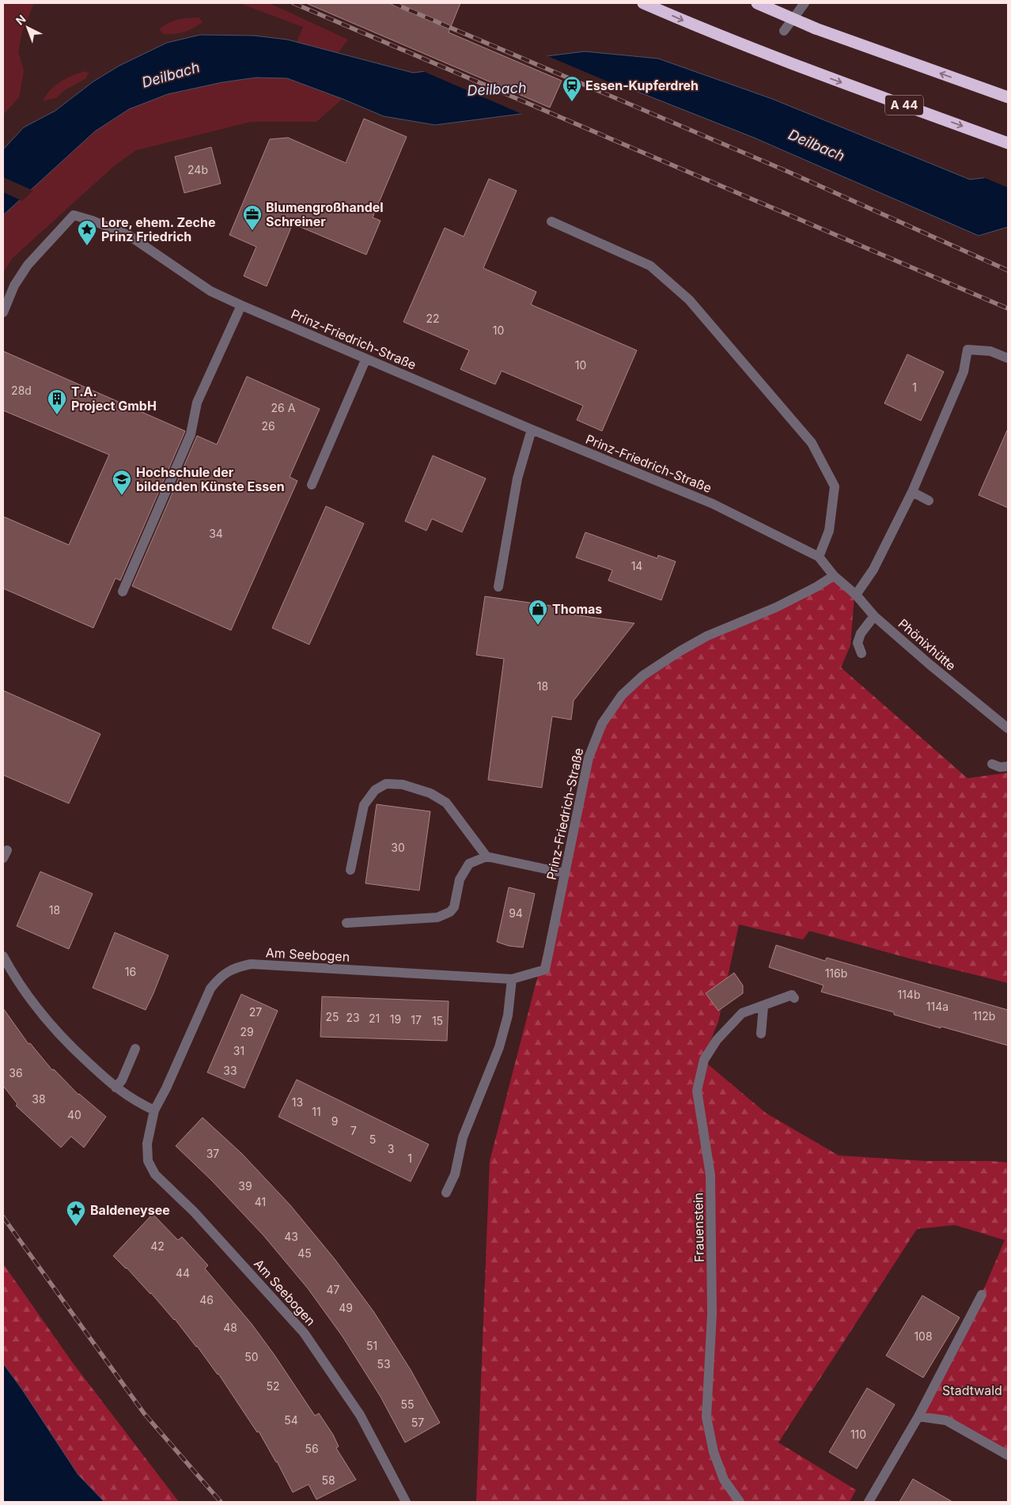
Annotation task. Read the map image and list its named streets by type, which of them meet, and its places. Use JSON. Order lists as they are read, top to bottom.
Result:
{
  "streets": {
    "highway": ["A 44"],
    "street": [
      "Prinz-Friedrich-Straße",
      "Phönixhütte",
      "Am Seebogen",
      "Frauenstein"
    ]
  },
  "crossings": [
    ["Prinz-Friedrich-Straße", "Phönixhütte"],
    ["Prinz-Friedrich-Straße", "Am Seebogen"]
  ],
  "water": ["Deilbach"],
  "parks": ["Stadtwald"],
  "places": {
    "station": ["Essen-Kupferdreh"],
    "office": ["Blumengroßhandel Schreiner"],
    "place": ["Lore, ehem. Zeche Prinz Friedrich", "Baldeneysee"],
    "building": ["T.A. Project GmbH"],
    "school or university": ["Hochschule der bildenden Künste Essen"],
    "shop": ["Thomas"]
  },
  "house_numbers": [
    "24b",
    "22",
    "10",
    "10",
    "1",
    "28d",
    "26 A",
    "26",
    "34",
    "14",
    "18",
    "30",
    "18",
    "94",
    "16",
    "116b",
    "114b",
    "114a",
    "27",
    "112b",
    "25",
    "23",
    "21",
    "19",
    "17",
    "15",
    "29",
    "31",
    "33",
    "36",
    "38",
    "13",
    "11",
    "40",
    "9",
    "7",
    "5",
    "3",
    "37",
    "1",
    "39",
    "41",
    "43",
    "42",
    "45",
    "44",
    "47",
    "46",
    "49",
    "48",
    "108",
    "51",
    "50",
    "53",
    "52",
    "55",
    "54",
    "57",
    "110",
    "56",
    "58"
  ],
  "north": "top left"
}
